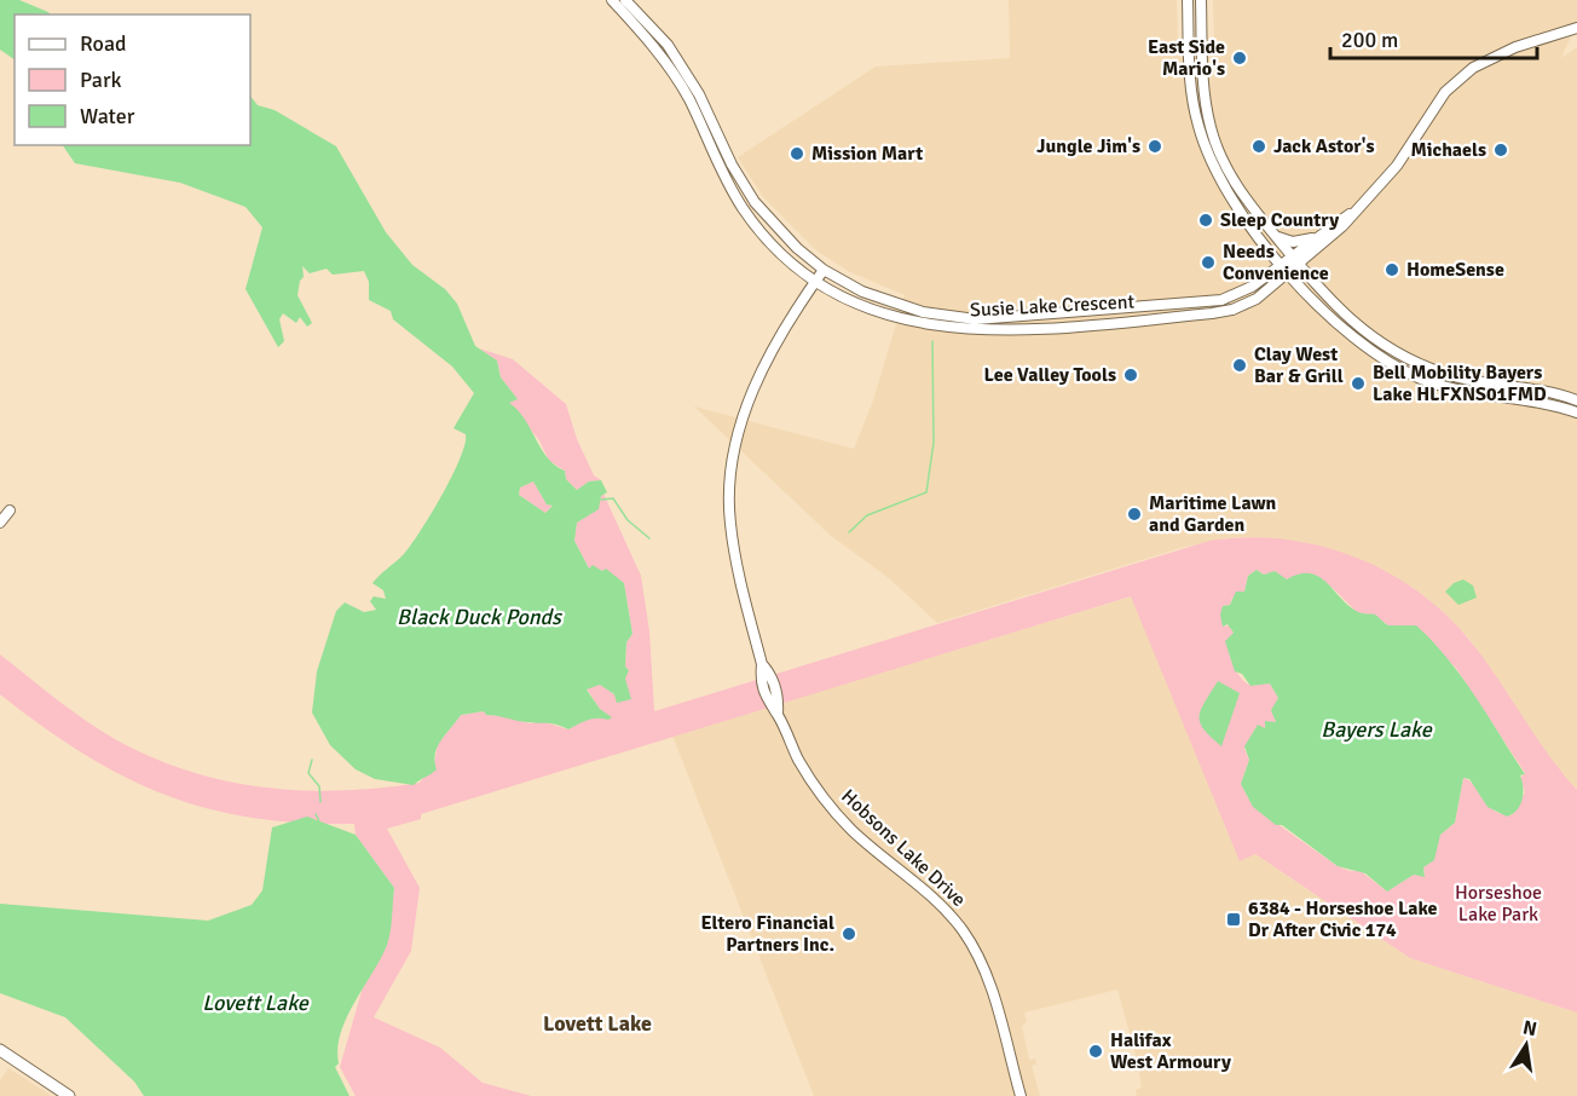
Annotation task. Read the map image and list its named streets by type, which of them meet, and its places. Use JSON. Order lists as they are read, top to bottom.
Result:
{
  "streets": {
    "street": ["Susie Lake Crescent", "Hobsons Lake Drive"]
  },
  "crossings": [
    ["Susie Lake Crescent", "Hobsons Lake Drive"]
  ],
  "districts": ["Lovett Lake"],
  "water": ["Black Duck Ponds", "Bayers Lake", "Lovett Lake"],
  "parks": ["Horseshoe Lake Park"],
  "places": {
    "other": [
      "East Side Mario's",
      "Jungle Jim's",
      "Jack Astor's",
      "Michaels",
      "Mission Mart",
      "Sleep Country",
      "Needs Convenience",
      "HomeSense",
      "Clay West Bar & Grill",
      "Lee Valley Tools",
      "Bell Mobility Bayers Lake HLFXNS01FMD",
      "Maritime Lawn and Garden",
      "Eltero Financial Partners Inc.",
      "Halifax West Armoury"
    ],
    "transit": ["6384 - Horseshoe Lake Dr After Civic 174"]
  },
  "legend": ["Road", "Park", "Water"],
  "scale_bar": "200 m",
  "north": "top"
}
